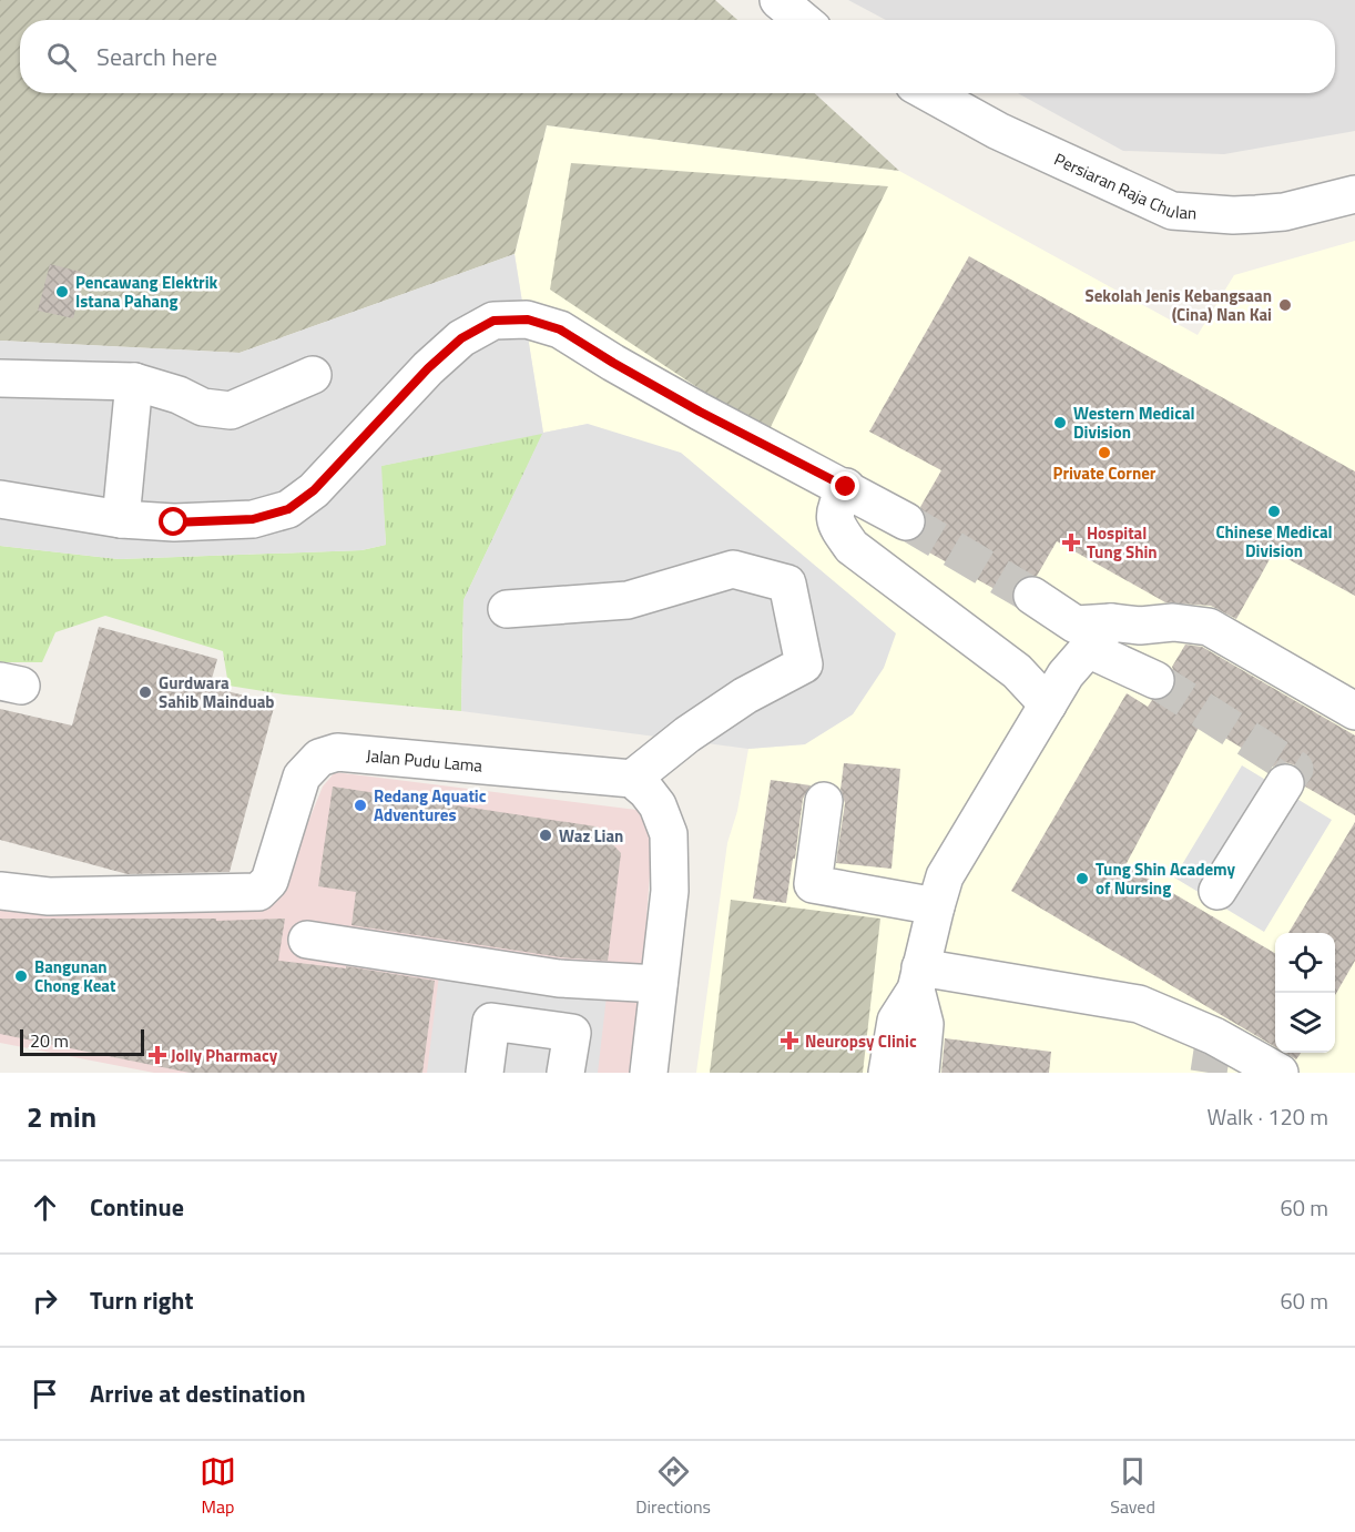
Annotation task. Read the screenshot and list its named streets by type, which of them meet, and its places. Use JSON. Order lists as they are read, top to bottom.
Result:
{
  "streets": {
    "street": ["Persiaran Raja Chulan", "Jalan Pudu Lama"]
  },
  "places": {
    "other": [
      "Pencawang Elektrik Istana Pahang",
      "Sekolah Jenis Kebangsaan (Cina) Nan Kai",
      "Western Medical Division",
      "Private Corner",
      "Chinese Medical Division",
      "Gurdwara Sahib Mainduab",
      "Redang Aquatic Adventures",
      "Waz Lian",
      "Tung Shin Academy of Nursing",
      "Bangunan Chong Keat"
    ],
    "health": ["Hospital Tung Shin", "Neuropsy Clinic", "Jolly Pharmacy"]
  },
  "scale_bar": "20 m",
  "page": {
    "search": "Search here",
    "scale": "20 m",
    "heading": ["2 min", "Walk · 120 m"],
    "list": [
      ["Continue", "60 m"],
      ["Turn right", "60 m"],
      "Arrive at destination"
    ],
    "nav": ["Map", "Directions", "Saved"]
  }
}
